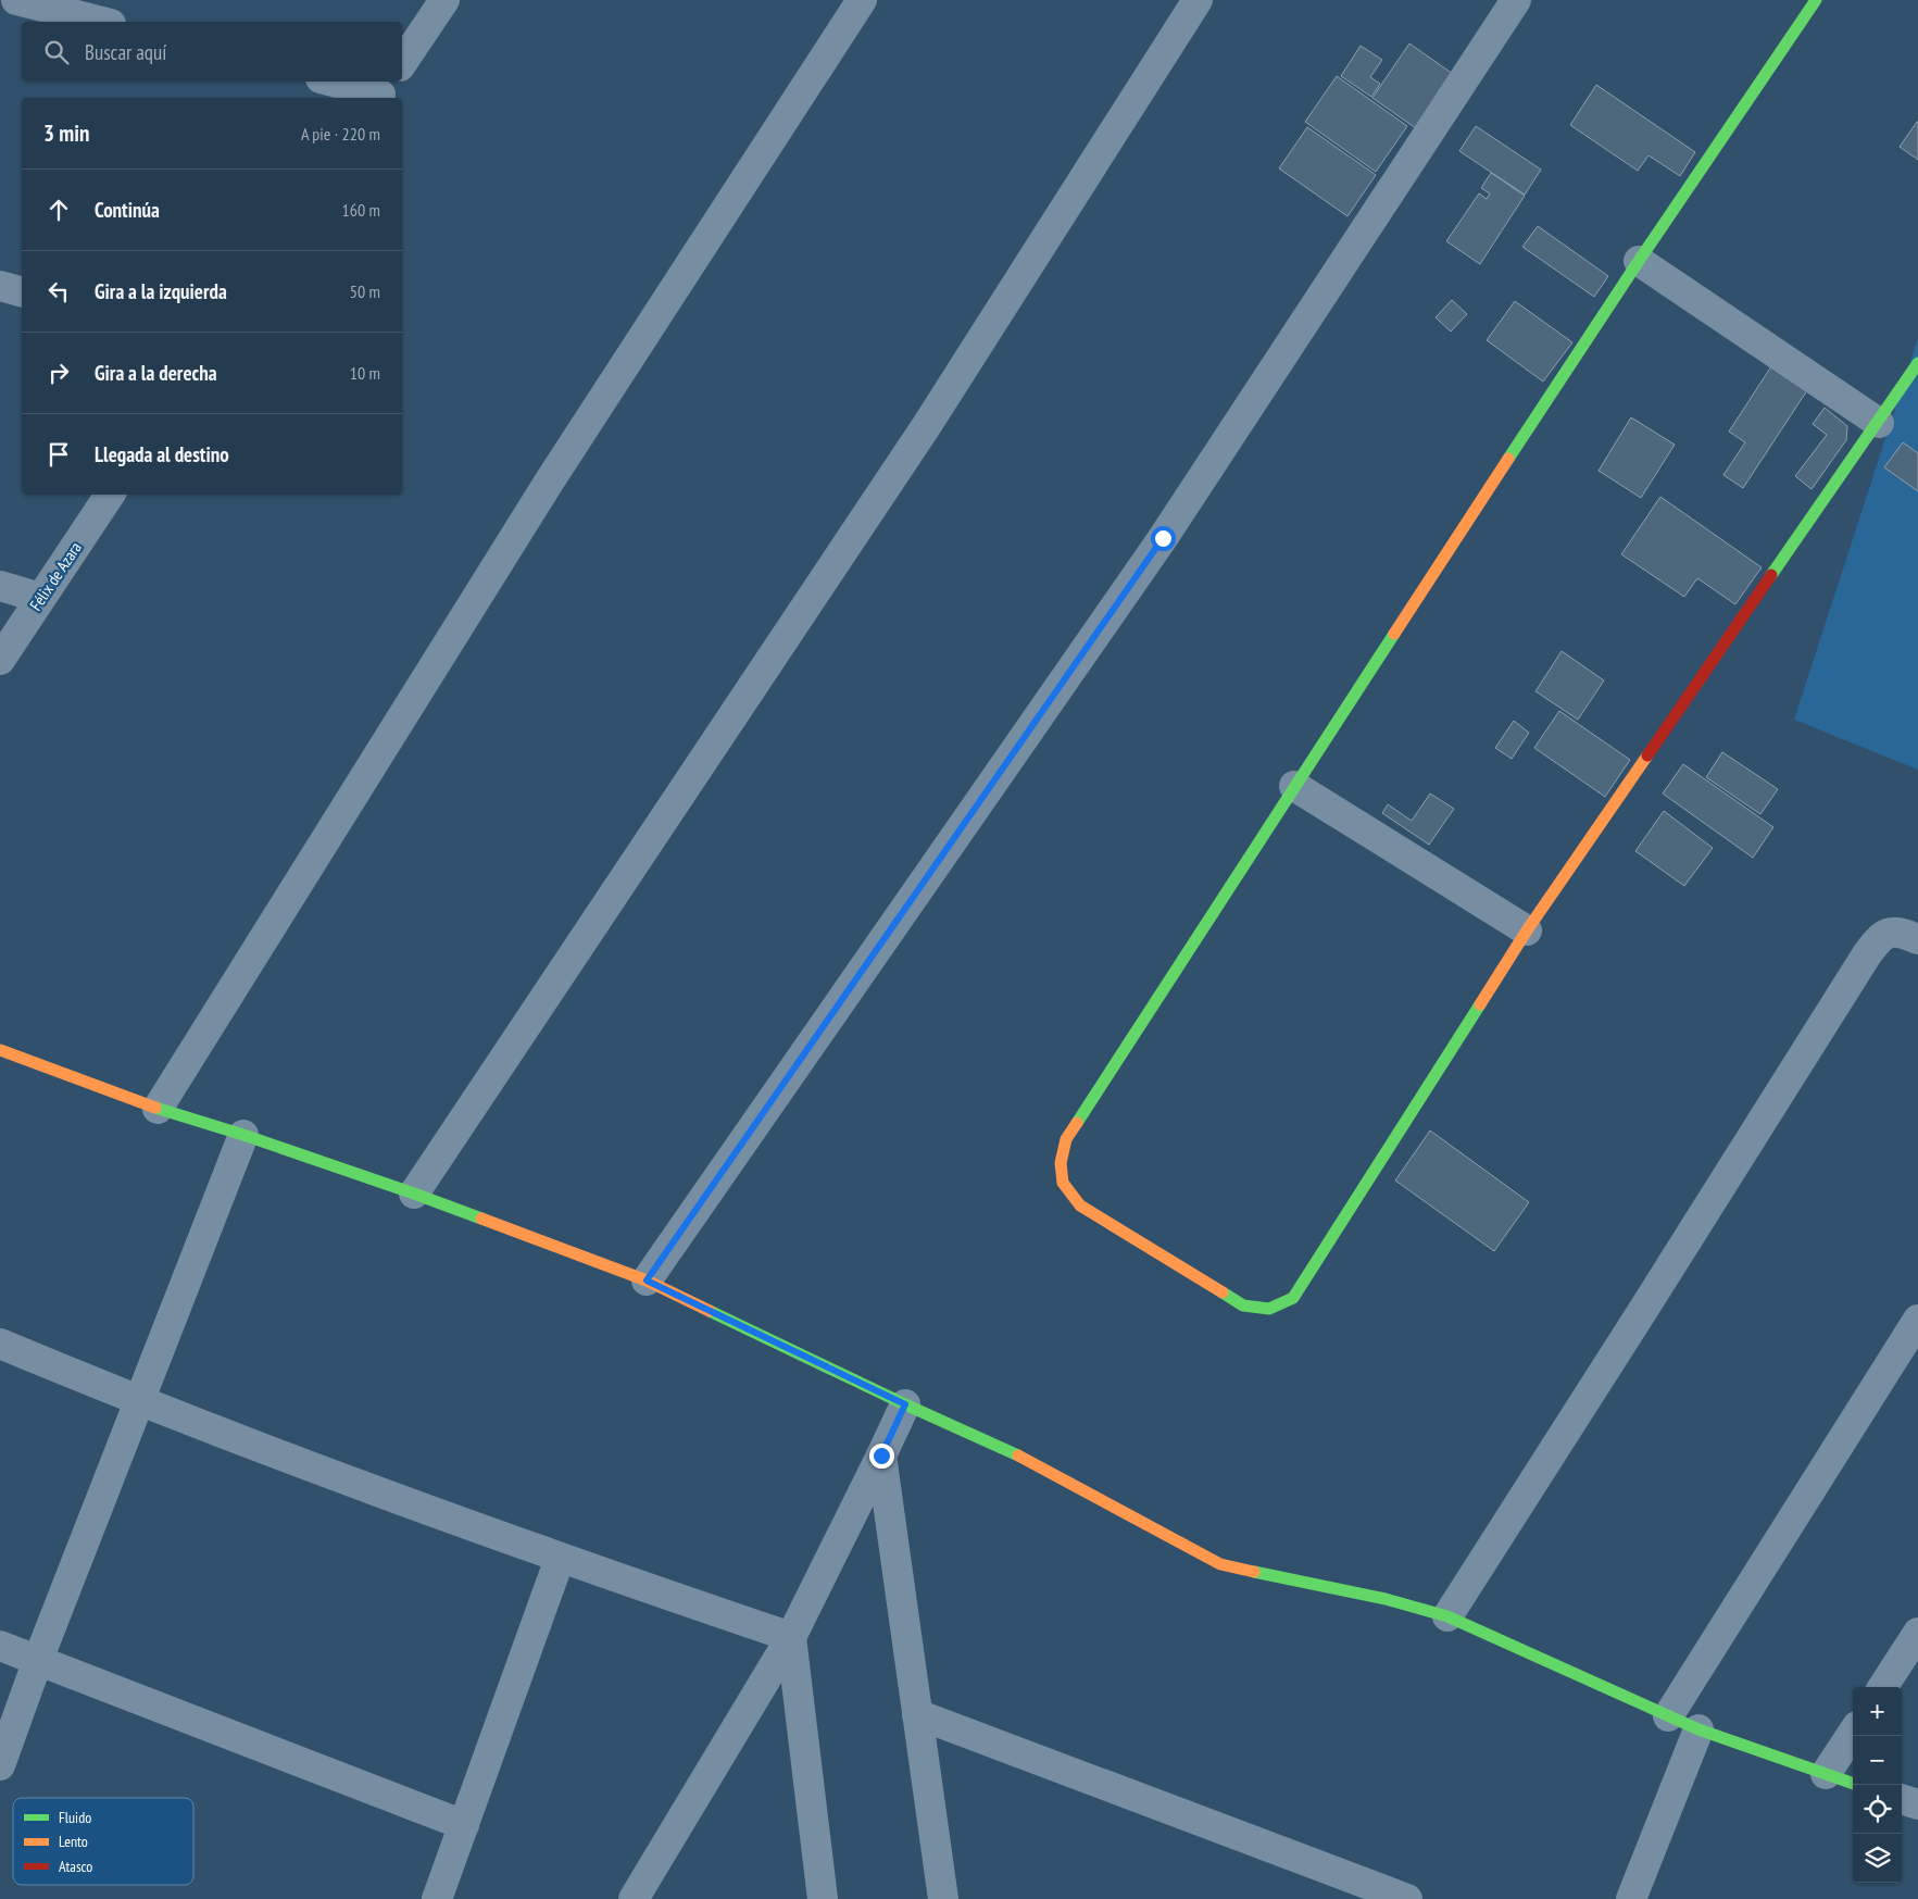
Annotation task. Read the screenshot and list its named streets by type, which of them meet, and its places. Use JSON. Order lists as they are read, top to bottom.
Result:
{
  "streets": {
    "street": ["Félix de Azara"]
  },
  "legend": ["Fluido", "Lento", "Atasco"],
  "page": {
    "search": "Buscar aquí",
    "heading": ["3 min", "A pie · 220 m"],
    "list": [
      ["Continúa", "160 m"],
      ["Gira a la izquierda", "50 m"],
      ["Gira a la derecha", "10 m"],
      "Llegada al destino"
    ],
    "map_buttons": ["+", "−"]
  }
}
